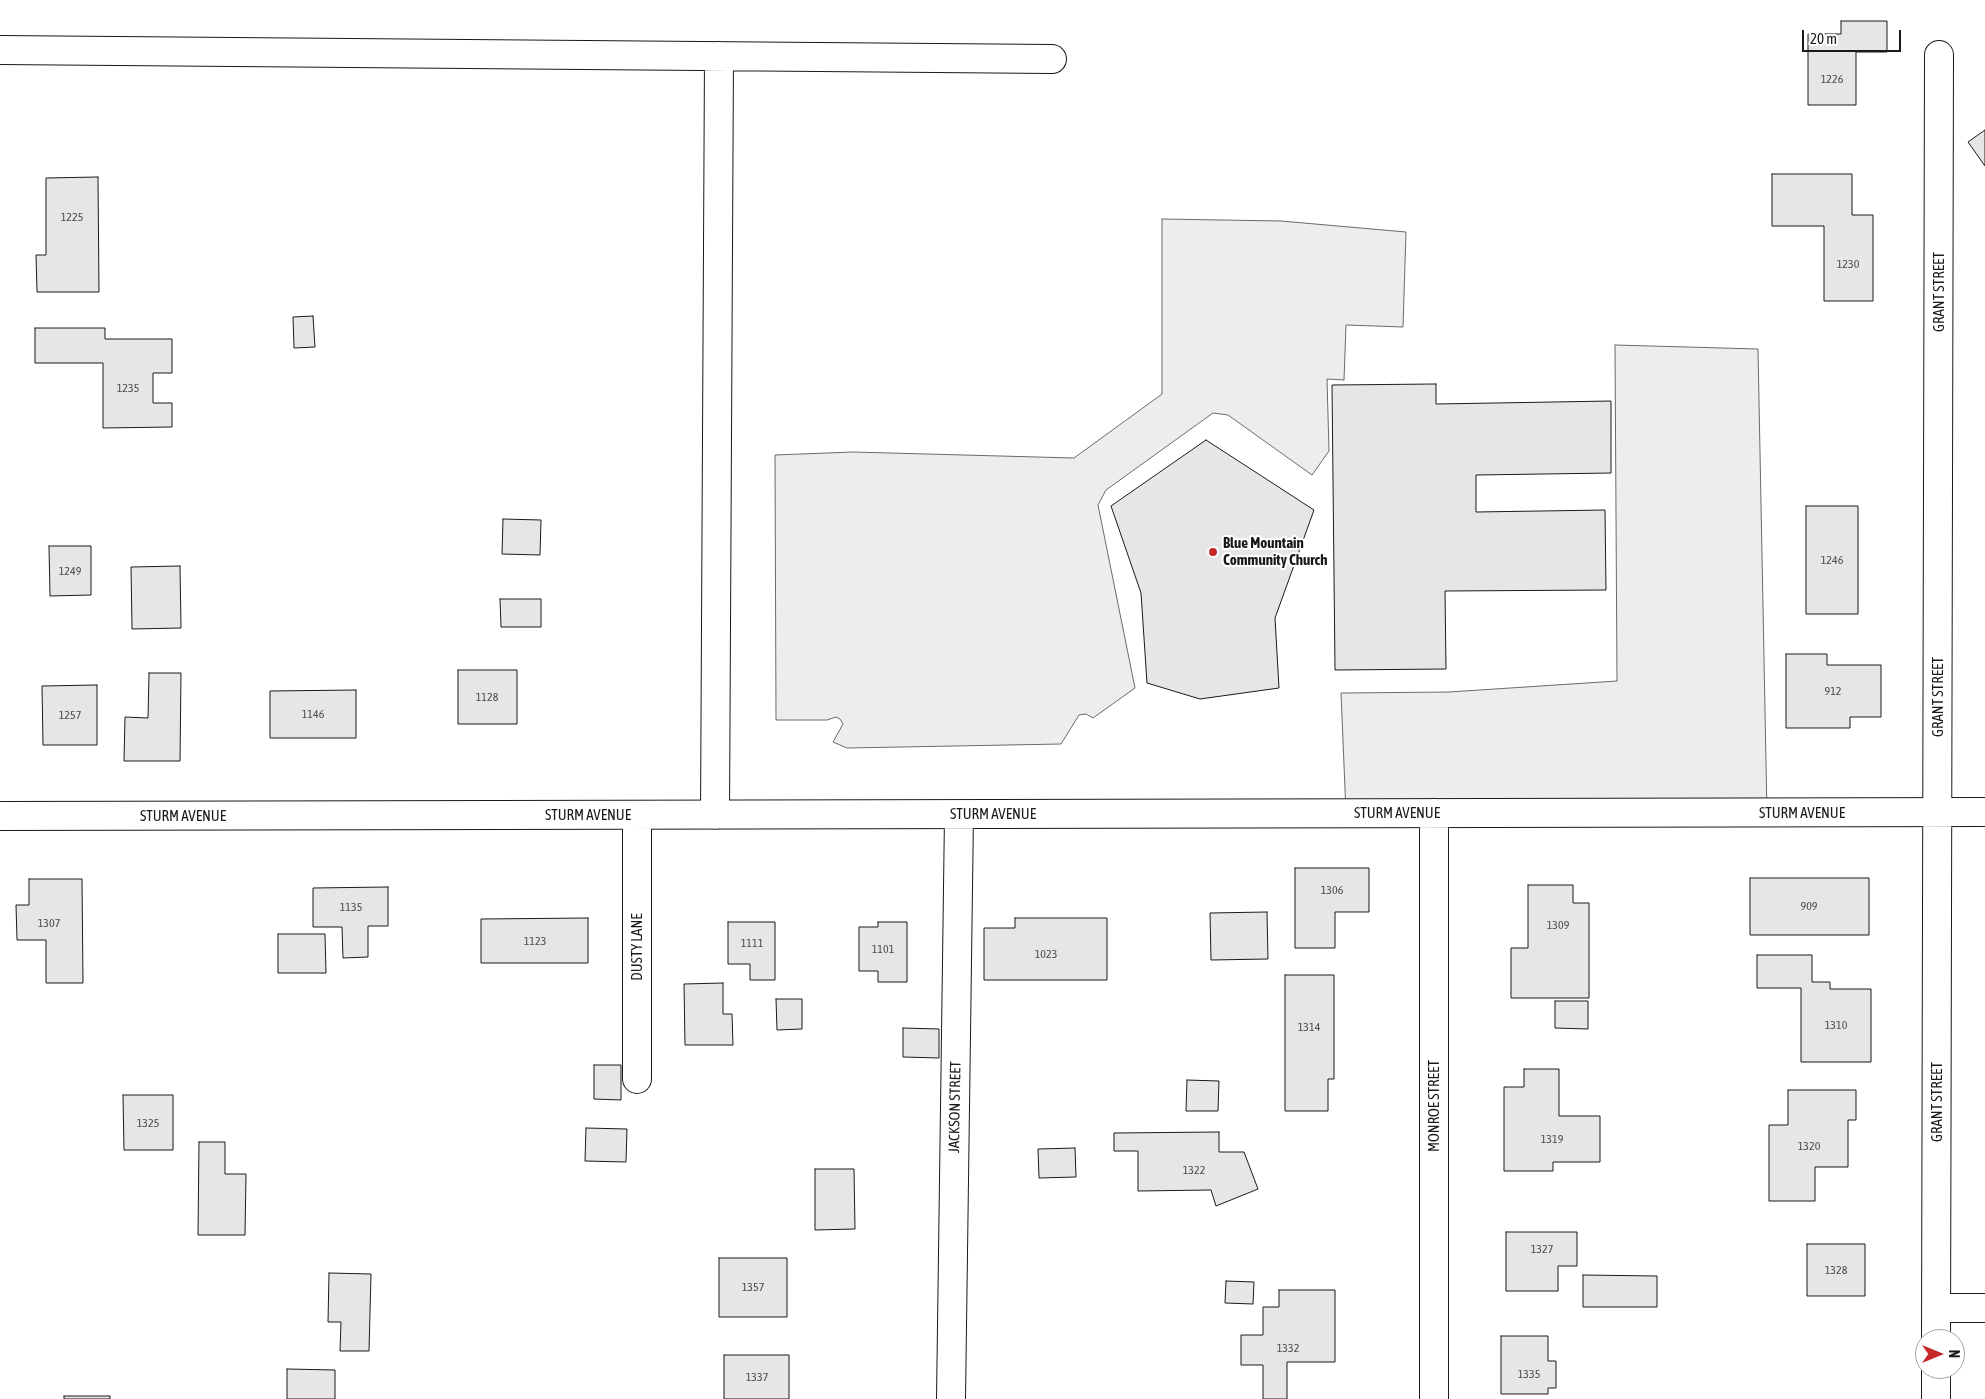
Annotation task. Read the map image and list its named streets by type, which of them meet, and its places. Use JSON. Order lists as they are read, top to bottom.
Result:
{
  "streets": {
    "street": [
      "GRANT STREET",
      "STURM AVENUE",
      "DUSTY LANE",
      "MONROE STREET",
      "JACKSON STREET"
    ]
  },
  "crossings": [
    ["GRANT STREET", "STURM AVENUE"],
    ["STURM AVENUE", "DUSTY LANE"],
    ["STURM AVENUE", "MONROE STREET"],
    ["STURM AVENUE", "JACKSON STREET"]
  ],
  "places": ["Blue Mountain Community Church"],
  "house_numbers": [
    "1226",
    "1225",
    "1230",
    "1235",
    "1246",
    "1249",
    "912",
    "1128",
    "1146",
    "1257",
    "1306",
    "909",
    "1135",
    "1307",
    "1309",
    "1123",
    "1111",
    "1101",
    "1023",
    "1310",
    "1314",
    "1325",
    "1319",
    "1320",
    "1322",
    "1327",
    "1328",
    "1357",
    "1332",
    "1335",
    "1337"
  ],
  "scale_bar": "20 m",
  "north": "right"
}
